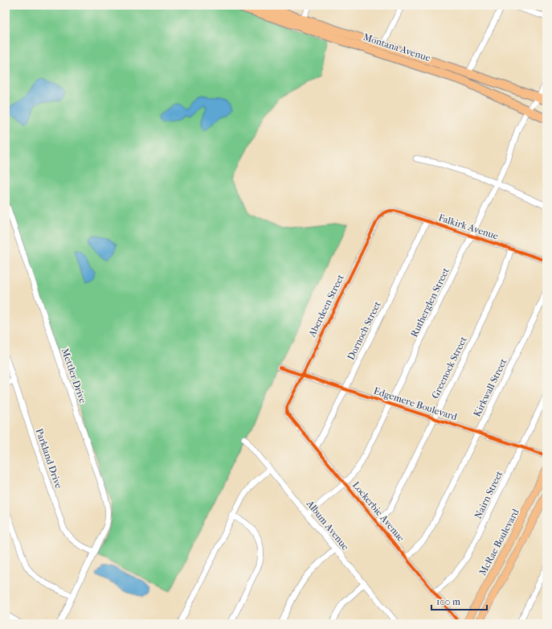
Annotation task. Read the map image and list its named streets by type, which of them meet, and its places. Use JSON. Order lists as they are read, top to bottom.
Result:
{
  "streets": {
    "highway": ["Montana Avenue"],
    "main road": ["McRae Boulevard"],
    "street": [
      "Falkirk Avenue",
      "Rutherglen Street",
      "Aberdeen Street",
      "Dornoch Street",
      "Greenock Street",
      "Mettler Drive",
      "Kirkwall Street",
      "Edgemere Boulevard",
      "Parkland Drive",
      "Nairn Street",
      "Lockerbie Avenue",
      "Album Avenue"
    ]
  },
  "crossings": [
    ["Montana Avenue", "Rutherglen Street"],
    ["Falkirk Avenue", "Rutherglen Street"],
    ["Falkirk Avenue", "Aberdeen Street"],
    ["Falkirk Avenue", "Dornoch Street"],
    ["Falkirk Avenue", "Greenock Street"],
    ["Rutherglen Street", "Edgemere Boulevard"],
    ["Rutherglen Street", "Lockerbie Avenue"],
    ["Rutherglen Street", "Album Avenue"],
    ["Aberdeen Street", "Edgemere Boulevard"],
    ["Aberdeen Street", "Lockerbie Avenue"],
    ["Dornoch Street", "Edgemere Boulevard"],
    ["Dornoch Street", "Lockerbie Avenue"],
    ["Greenock Street", "Edgemere Boulevard"],
    ["Greenock Street", "Lockerbie Avenue"],
    ["Mettler Drive", "Parkland Drive"],
    ["Kirkwall Street", "Edgemere Boulevard"],
    ["Kirkwall Street", "Lockerbie Avenue"],
    ["Edgemere Boulevard", "Nairn Street"],
    ["Nairn Street", "Lockerbie Avenue"]
  ],
  "scale_bar": "100 m"
}
